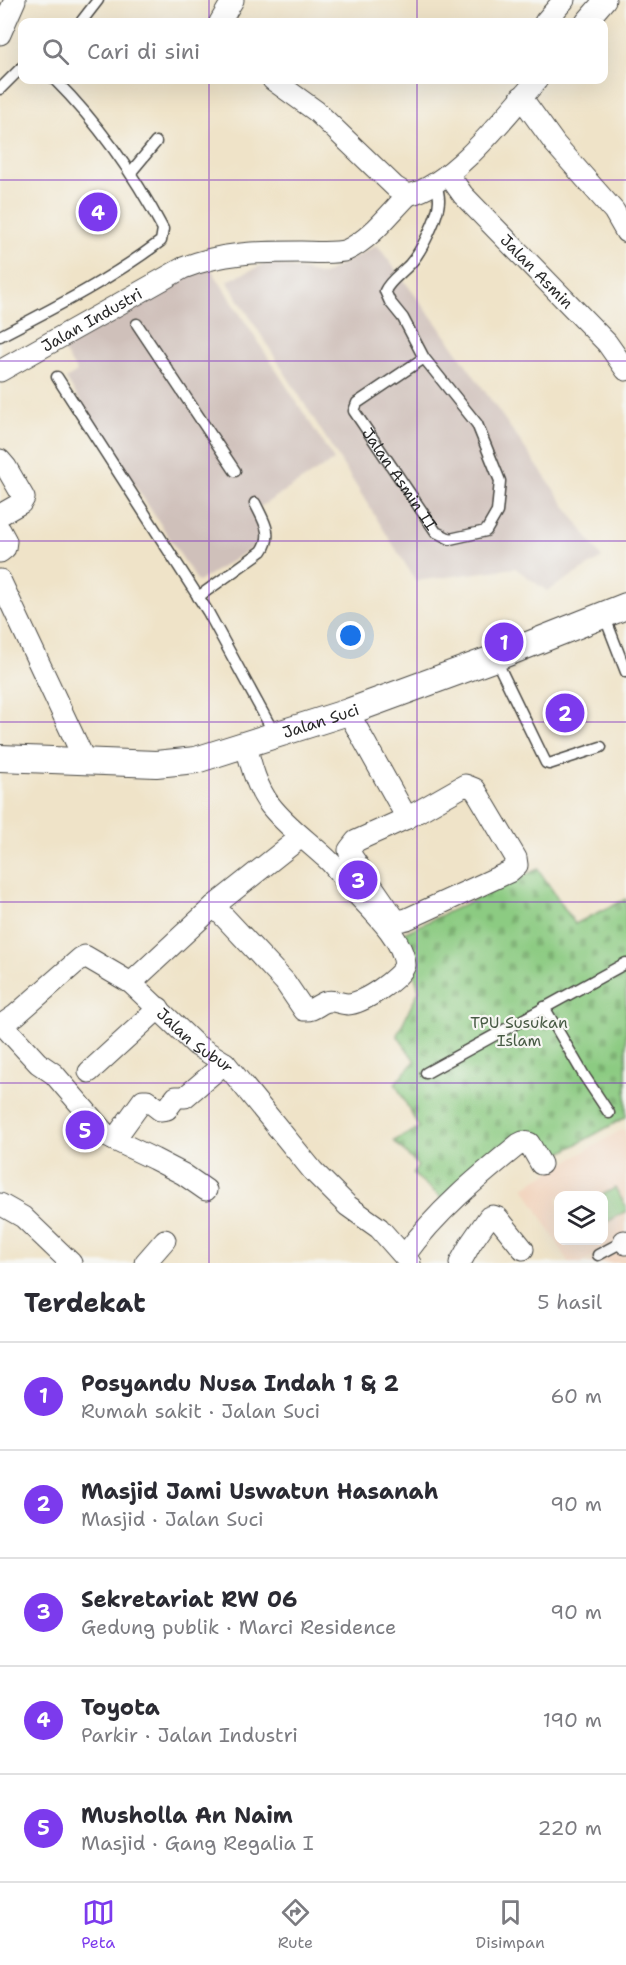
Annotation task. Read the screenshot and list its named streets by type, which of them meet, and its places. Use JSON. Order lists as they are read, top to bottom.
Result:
{
  "streets": {
    "street": [
      "Jalan Asmin",
      "Jalan Industri",
      "Jalan Suci",
      "Jalan Subur"
    ],
    "lane": ["Jalan Asmin II"]
  },
  "parks": ["TPU Susukan Islam"],
  "page": {
    "search": "Cari di sini",
    "pins": [
      "4",
      "1",
      "2",
      "3",
      "5"
    ],
    "heading": ["Terdekat", "5 hasil"],
    "list": [
      {
        "mark": "1",
        "name": "Posyandu Nusa Indah 1 & 2",
        "note": "Rumah sakit · Jalan Suci",
        "value": "60 m"
      },
      {
        "mark": "2",
        "name": "Masjid Jami Uswatun Hasanah",
        "note": "Masjid · Jalan Suci",
        "value": "90 m"
      },
      {
        "mark": "3",
        "name": "Sekretariat RW 06",
        "note": "Gedung publik · Marci Residence",
        "value": "90 m"
      },
      {
        "mark": "4",
        "name": "Toyota",
        "note": "Parkir · Jalan Industri",
        "value": "190 m"
      },
      {
        "mark": "5",
        "name": "Musholla An Naim",
        "note": "Masjid · Gang Regalia I",
        "value": "220 m"
      }
    ],
    "nav": ["Peta", "Rute", "Disimpan"]
  }
}
